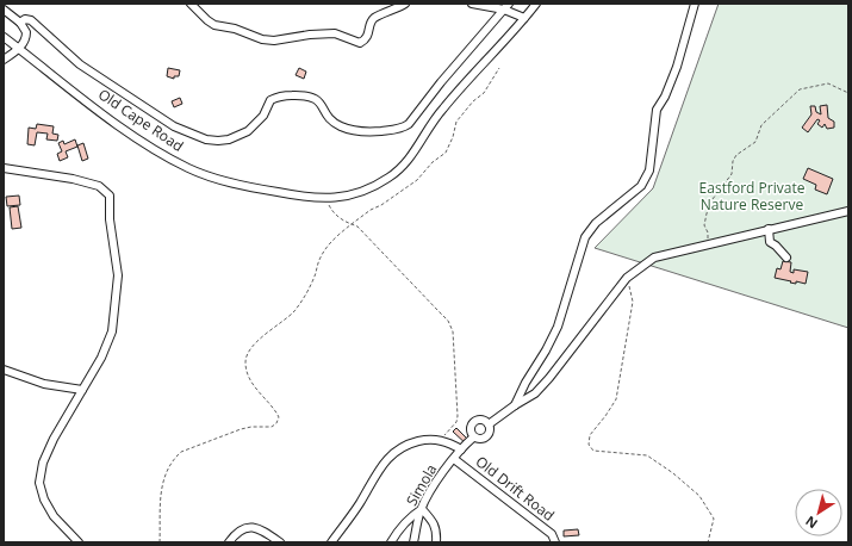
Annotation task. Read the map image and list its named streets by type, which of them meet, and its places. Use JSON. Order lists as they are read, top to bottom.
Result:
{
  "streets": {
    "street": ["Old Cape Road", "Simola", "Old Drift Road"]
  },
  "crossings": [
    ["Simola", "Old Drift Road"]
  ],
  "parks": ["Eastford Private Nature Reserve"],
  "north": "bottom left"
}
